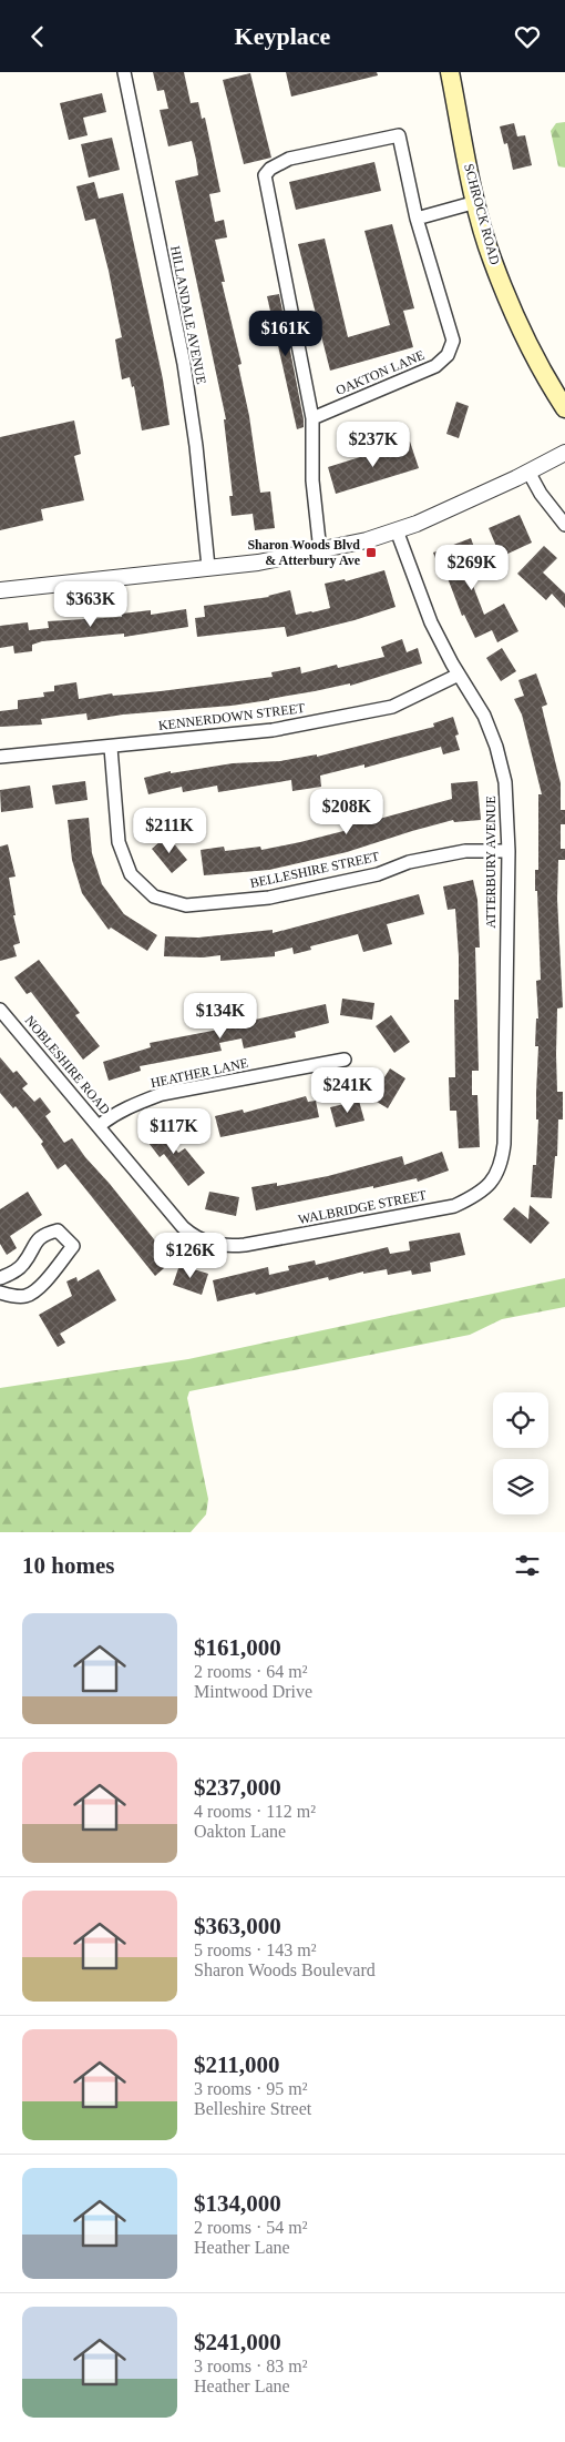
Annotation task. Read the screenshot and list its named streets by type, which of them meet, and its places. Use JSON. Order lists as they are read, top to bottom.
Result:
{
  "streets": {
    "main road": ["SCHROCK ROAD"],
    "street": [
      "HILLANDALE AVENUE",
      "OAKTON LANE",
      "KENNERDOWN STREET",
      "ATTERBURY AVENUE",
      "BELLESHIRE STREET",
      "NOBLESHIRE ROAD",
      "HEATHER LANE",
      "WALBRIDGE STREET"
    ]
  },
  "crossings": [
    ["KENNERDOWN STREET", "ATTERBURY AVENUE"],
    ["KENNERDOWN STREET", "BELLESHIRE STREET"],
    ["ATTERBURY AVENUE", "BELLESHIRE STREET"],
    ["ATTERBURY AVENUE", "WALBRIDGE STREET"],
    ["NOBLESHIRE ROAD", "HEATHER LANE"],
    ["NOBLESHIRE ROAD", "WALBRIDGE STREET"]
  ],
  "places": {
    "transit": ["Sharon Woods Blvd & Atterbury Ave"]
  },
  "page": {
    "header": "Keyplace",
    "price": [
      "$161K",
      "$237K",
      "$269K",
      "$363K",
      "$208K",
      "$211K",
      "$134K",
      "$241K",
      "$117K",
      "$126K"
    ],
    "heading": "10 homes",
    "list": [
      {
        "name": "$161,000",
        "note": "2 rooms · 64 m² · Mintwood Drive"
      },
      {
        "name": "$237,000",
        "note": "4 rooms · 112 m² · Oakton Lane"
      },
      {
        "name": "$363,000",
        "note": "5 rooms · 143 m² · Sharon Woods Boulevard"
      },
      {
        "name": "$211,000",
        "note": "3 rooms · 95 m² · Belleshire Street"
      },
      {
        "name": "$134,000",
        "note": "2 rooms · 54 m² · Heather Lane"
      },
      {
        "name": "$241,000",
        "note": "3 rooms · 83 m² · Heather Lane"
      }
    ]
  }
}
